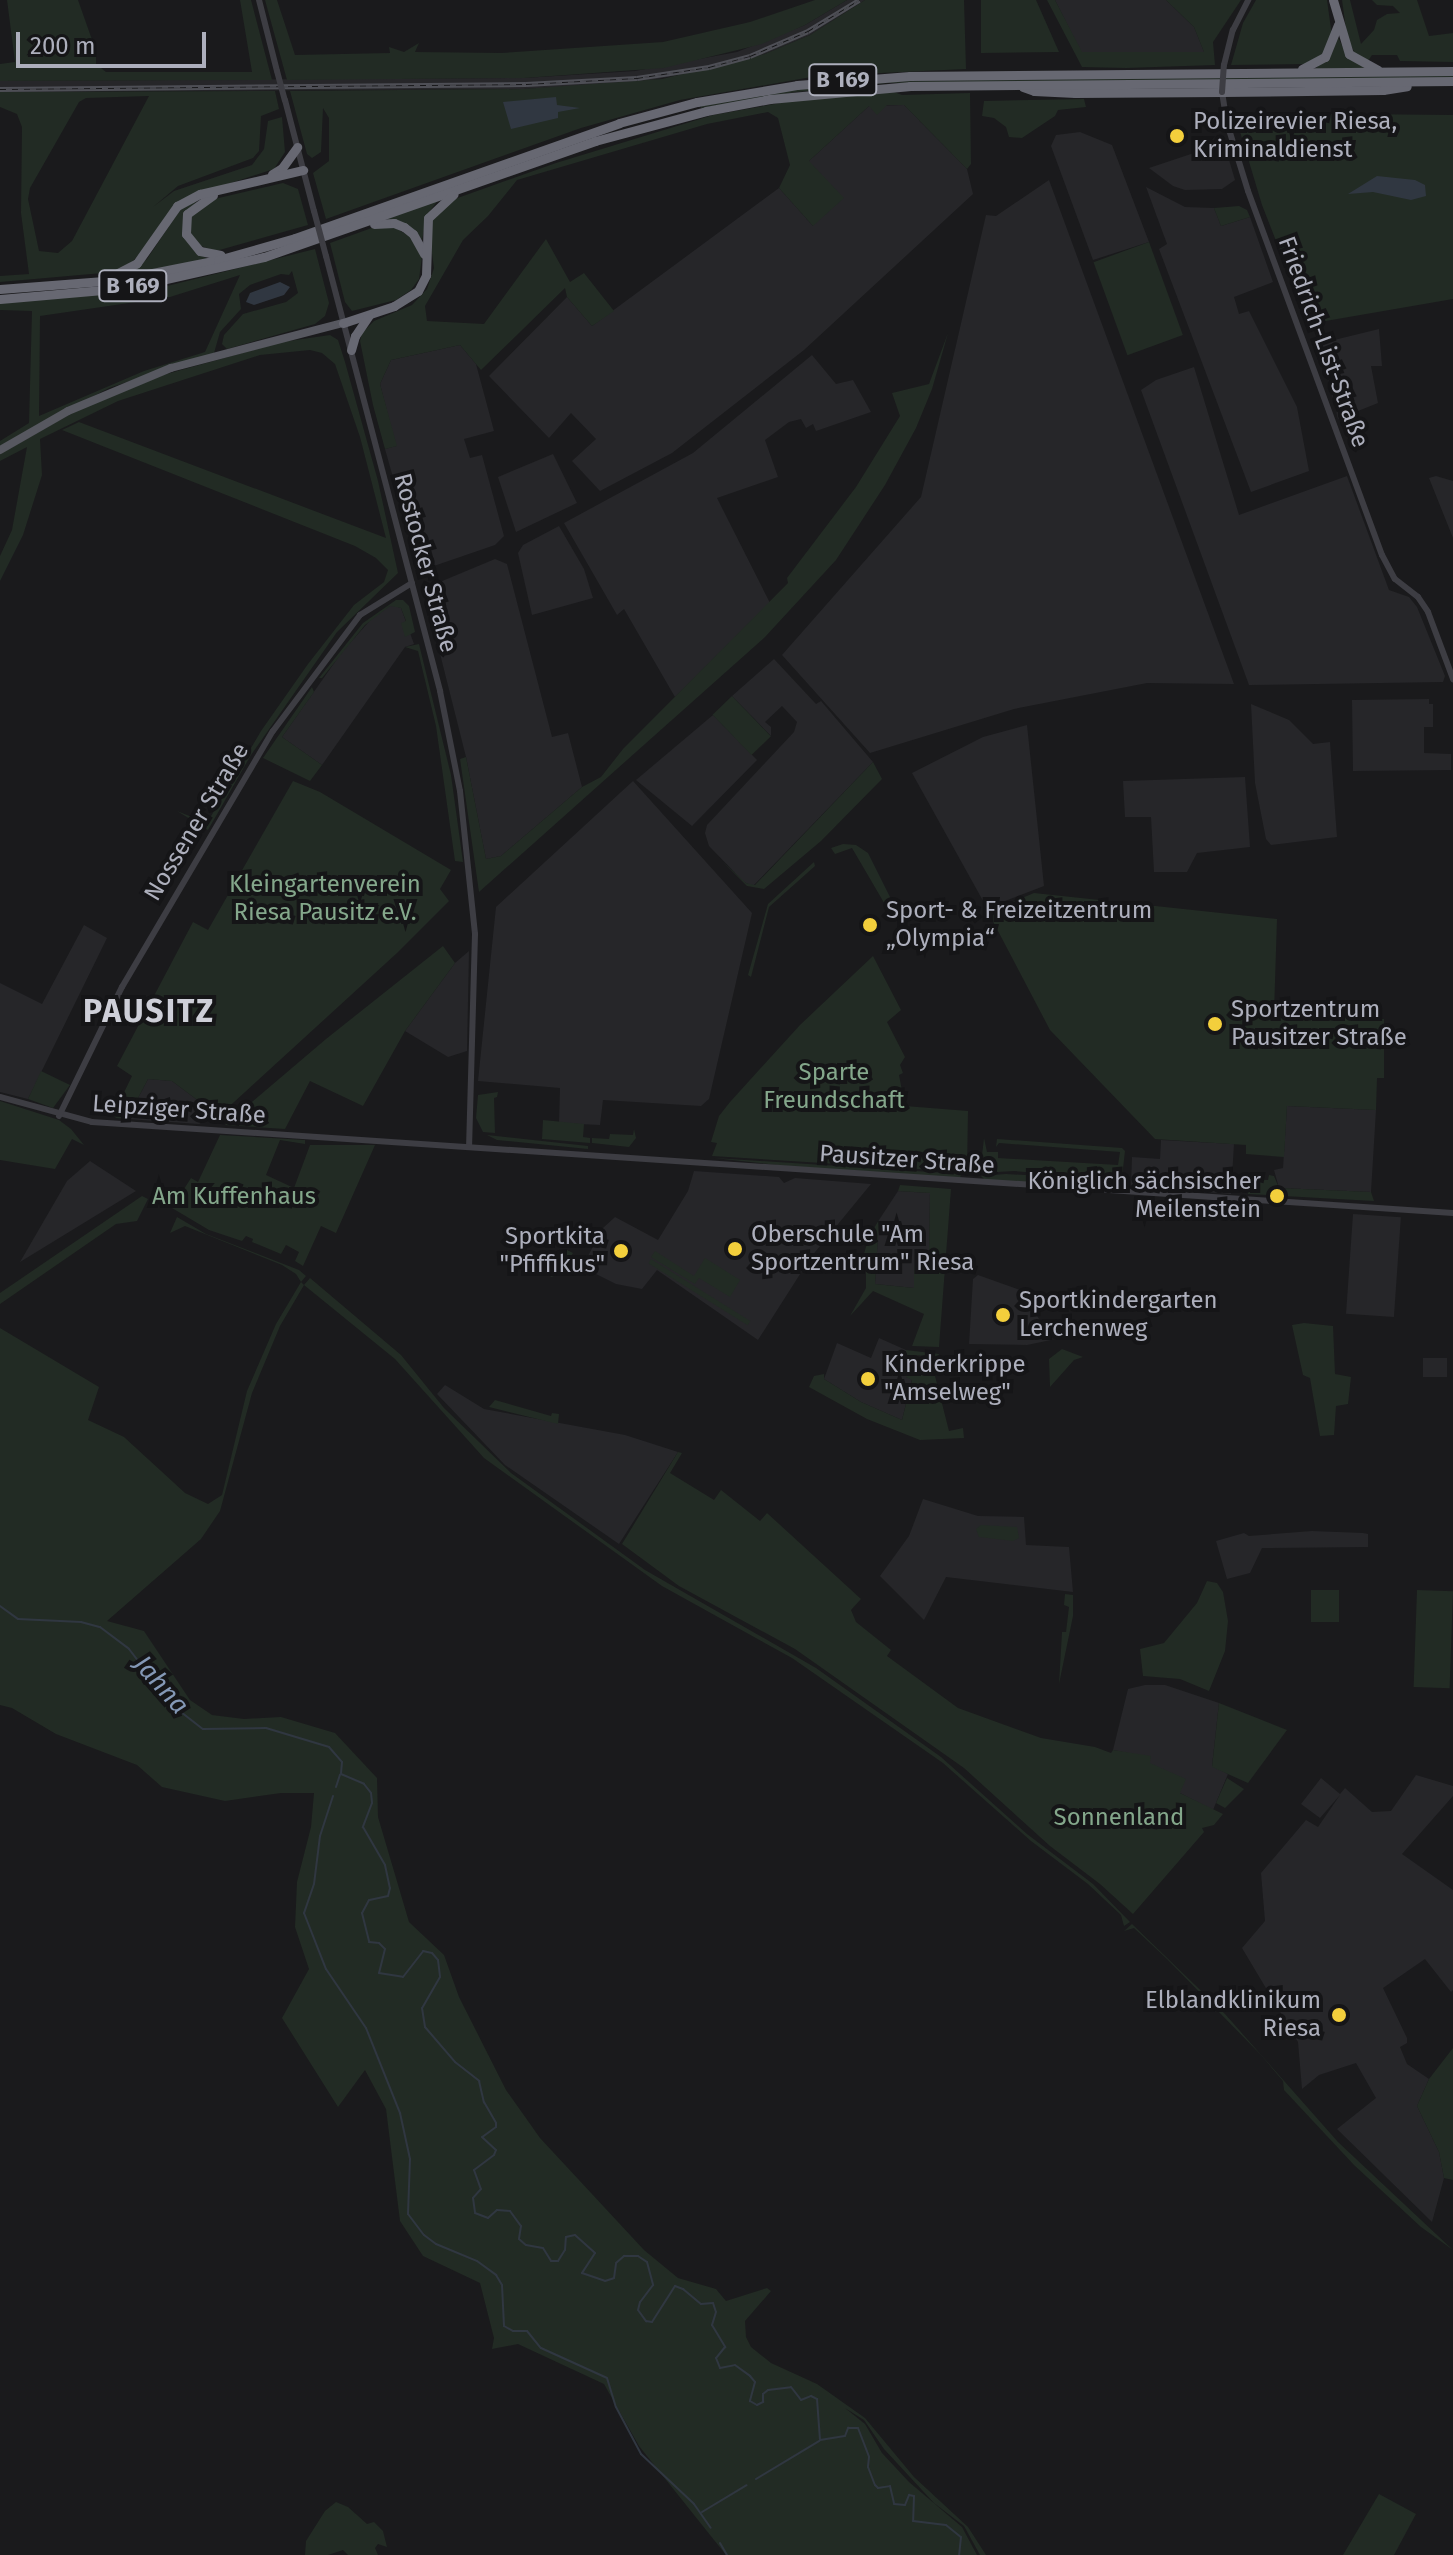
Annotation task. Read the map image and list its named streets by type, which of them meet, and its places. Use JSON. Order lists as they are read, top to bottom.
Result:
{
  "streets": {
    "highway": ["B 169"],
    "street": [
      "Friedrich-List-Straße",
      "Rostocker Straße",
      "Nossener Straße",
      "Leipziger Straße",
      "Pausitzer Straße"
    ]
  },
  "crossings": [
    ["Rostocker Straße", "Nossener Straße"],
    ["Rostocker Straße", "Pausitzer Straße"],
    ["Nossener Straße", "Leipziger Straße"],
    ["Leipziger Straße", "Pausitzer Straße"]
  ],
  "districts": ["PAUSITZ"],
  "water": ["Jahna"],
  "parks": [
    "Kleingartenverein Riesa Pausitz e.V.",
    "Sparte Freundschaft",
    "Am Kuffenhaus",
    "Sonnenland"
  ],
  "places": [
    "Polizeirevier Riesa, Kriminaldienst",
    "Sport- & Freizeitzentrum „Olympia“",
    "Sportzentrum Pausitzer Straße",
    "Königlich sächsischer Meilenstein",
    "Oberschule \"Am Sportzentrum\" Riesa",
    "Sportkita \"Pfiffikus\"",
    "Sportkindergarten Lerchenweg",
    "Kinderkrippe \"Amselweg\"",
    "Elblandklinikum Riesa"
  ],
  "scale_bar": "200 m"
}
